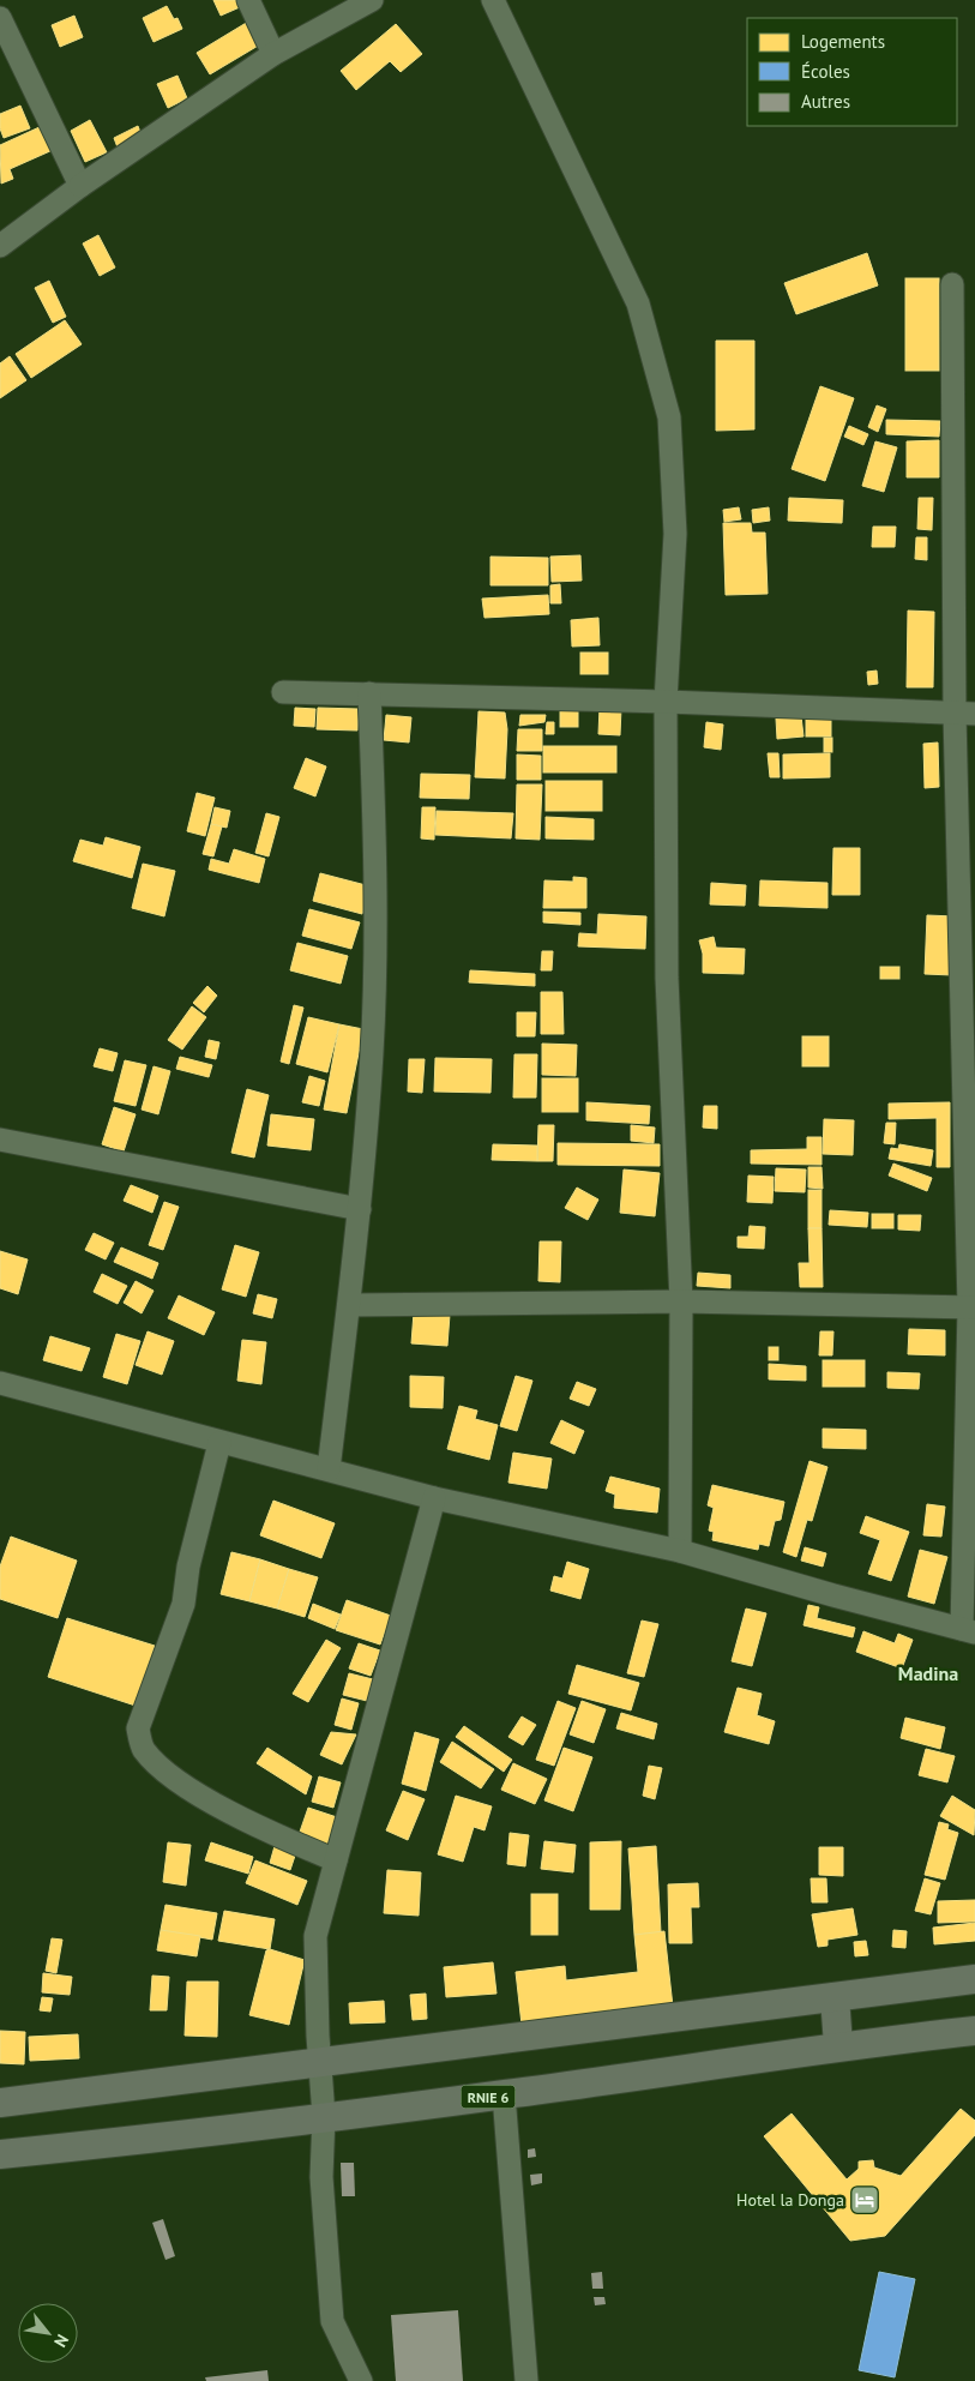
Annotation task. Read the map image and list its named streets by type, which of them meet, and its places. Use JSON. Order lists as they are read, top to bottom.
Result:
{
  "streets": {
    "main road": ["RNIE 6"]
  },
  "districts": ["Madina"],
  "places": {
    "hotel": ["Hotel la Donga"]
  },
  "legend": ["Logements", "Écoles", "Autres"],
  "north": "bottom right"
}
